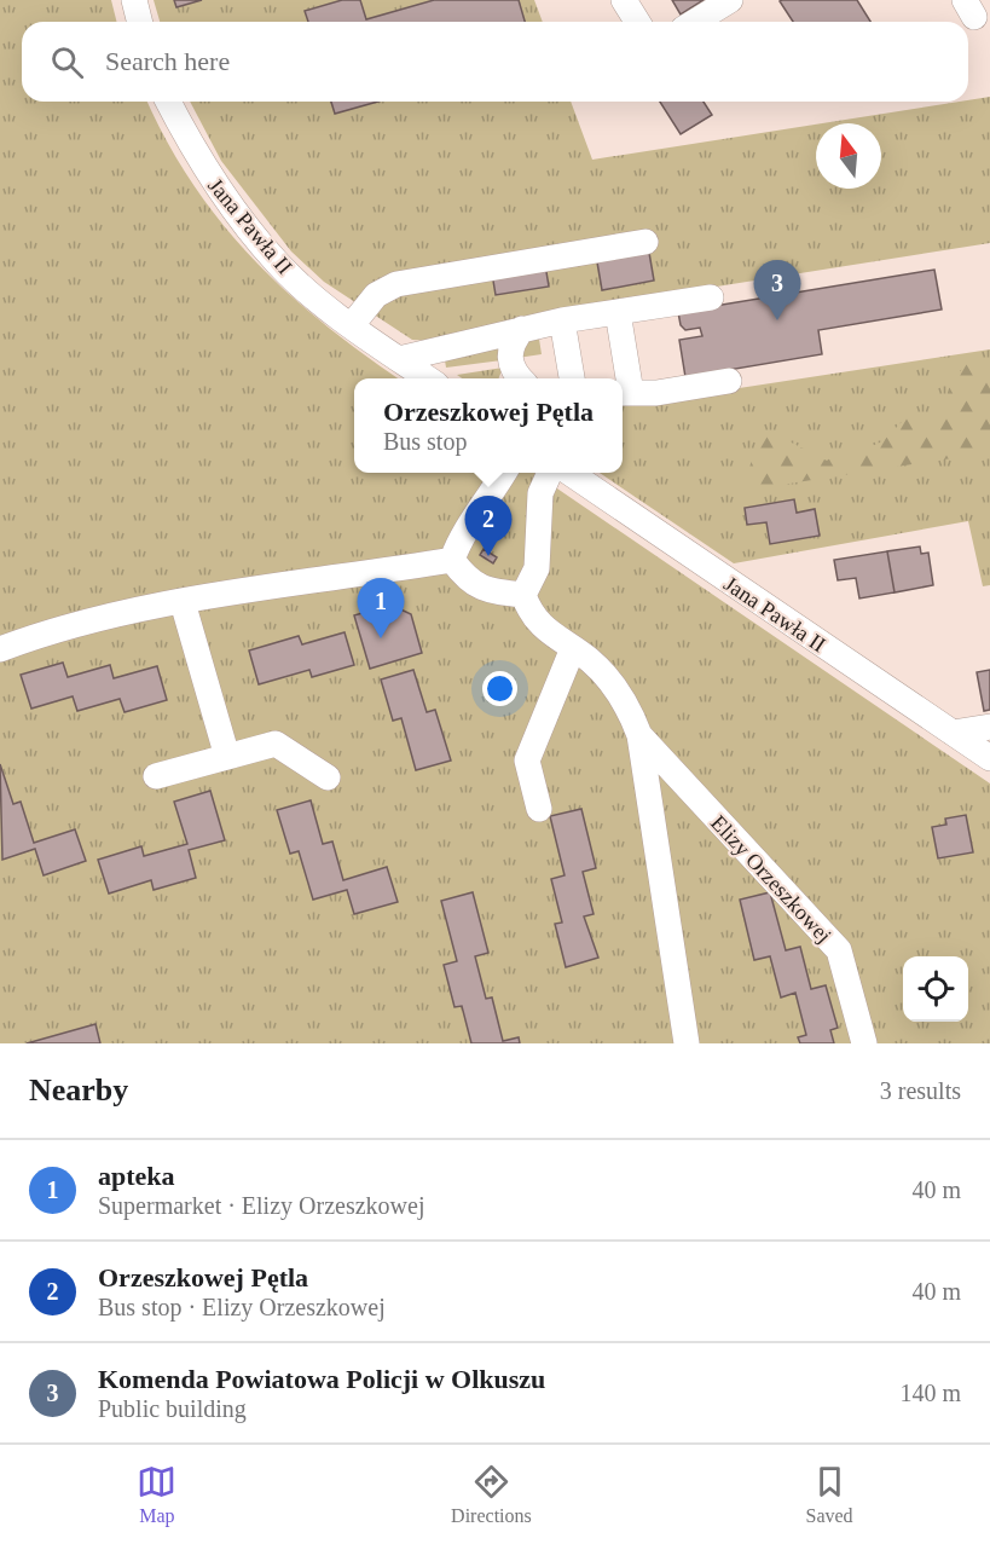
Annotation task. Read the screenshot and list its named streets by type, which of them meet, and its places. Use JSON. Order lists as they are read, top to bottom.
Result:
{
  "streets": {
    "street": ["Jana Pawła II", "Elizy Orzeszkowej"]
  },
  "north": "top",
  "page": {
    "search": "Search here",
    "pins": ["3", "2", "1"],
    "popup": ["Orzeszkowej Pętla", "Bus stop"],
    "heading": ["Nearby", "3 results"],
    "list": [
      {
        "mark": "1",
        "name": "apteka",
        "note": "Supermarket · Elizy Orzeszkowej",
        "value": "40 m"
      },
      {
        "mark": "2",
        "name": "Orzeszkowej Pętla",
        "note": "Bus stop · Elizy Orzeszkowej",
        "value": "40 m"
      },
      {
        "mark": "3",
        "name": "Komenda Powiatowa Policji w Olkuszu",
        "note": "Public building",
        "value": "140 m"
      }
    ],
    "nav": ["Map", "Directions", "Saved"]
  }
}
